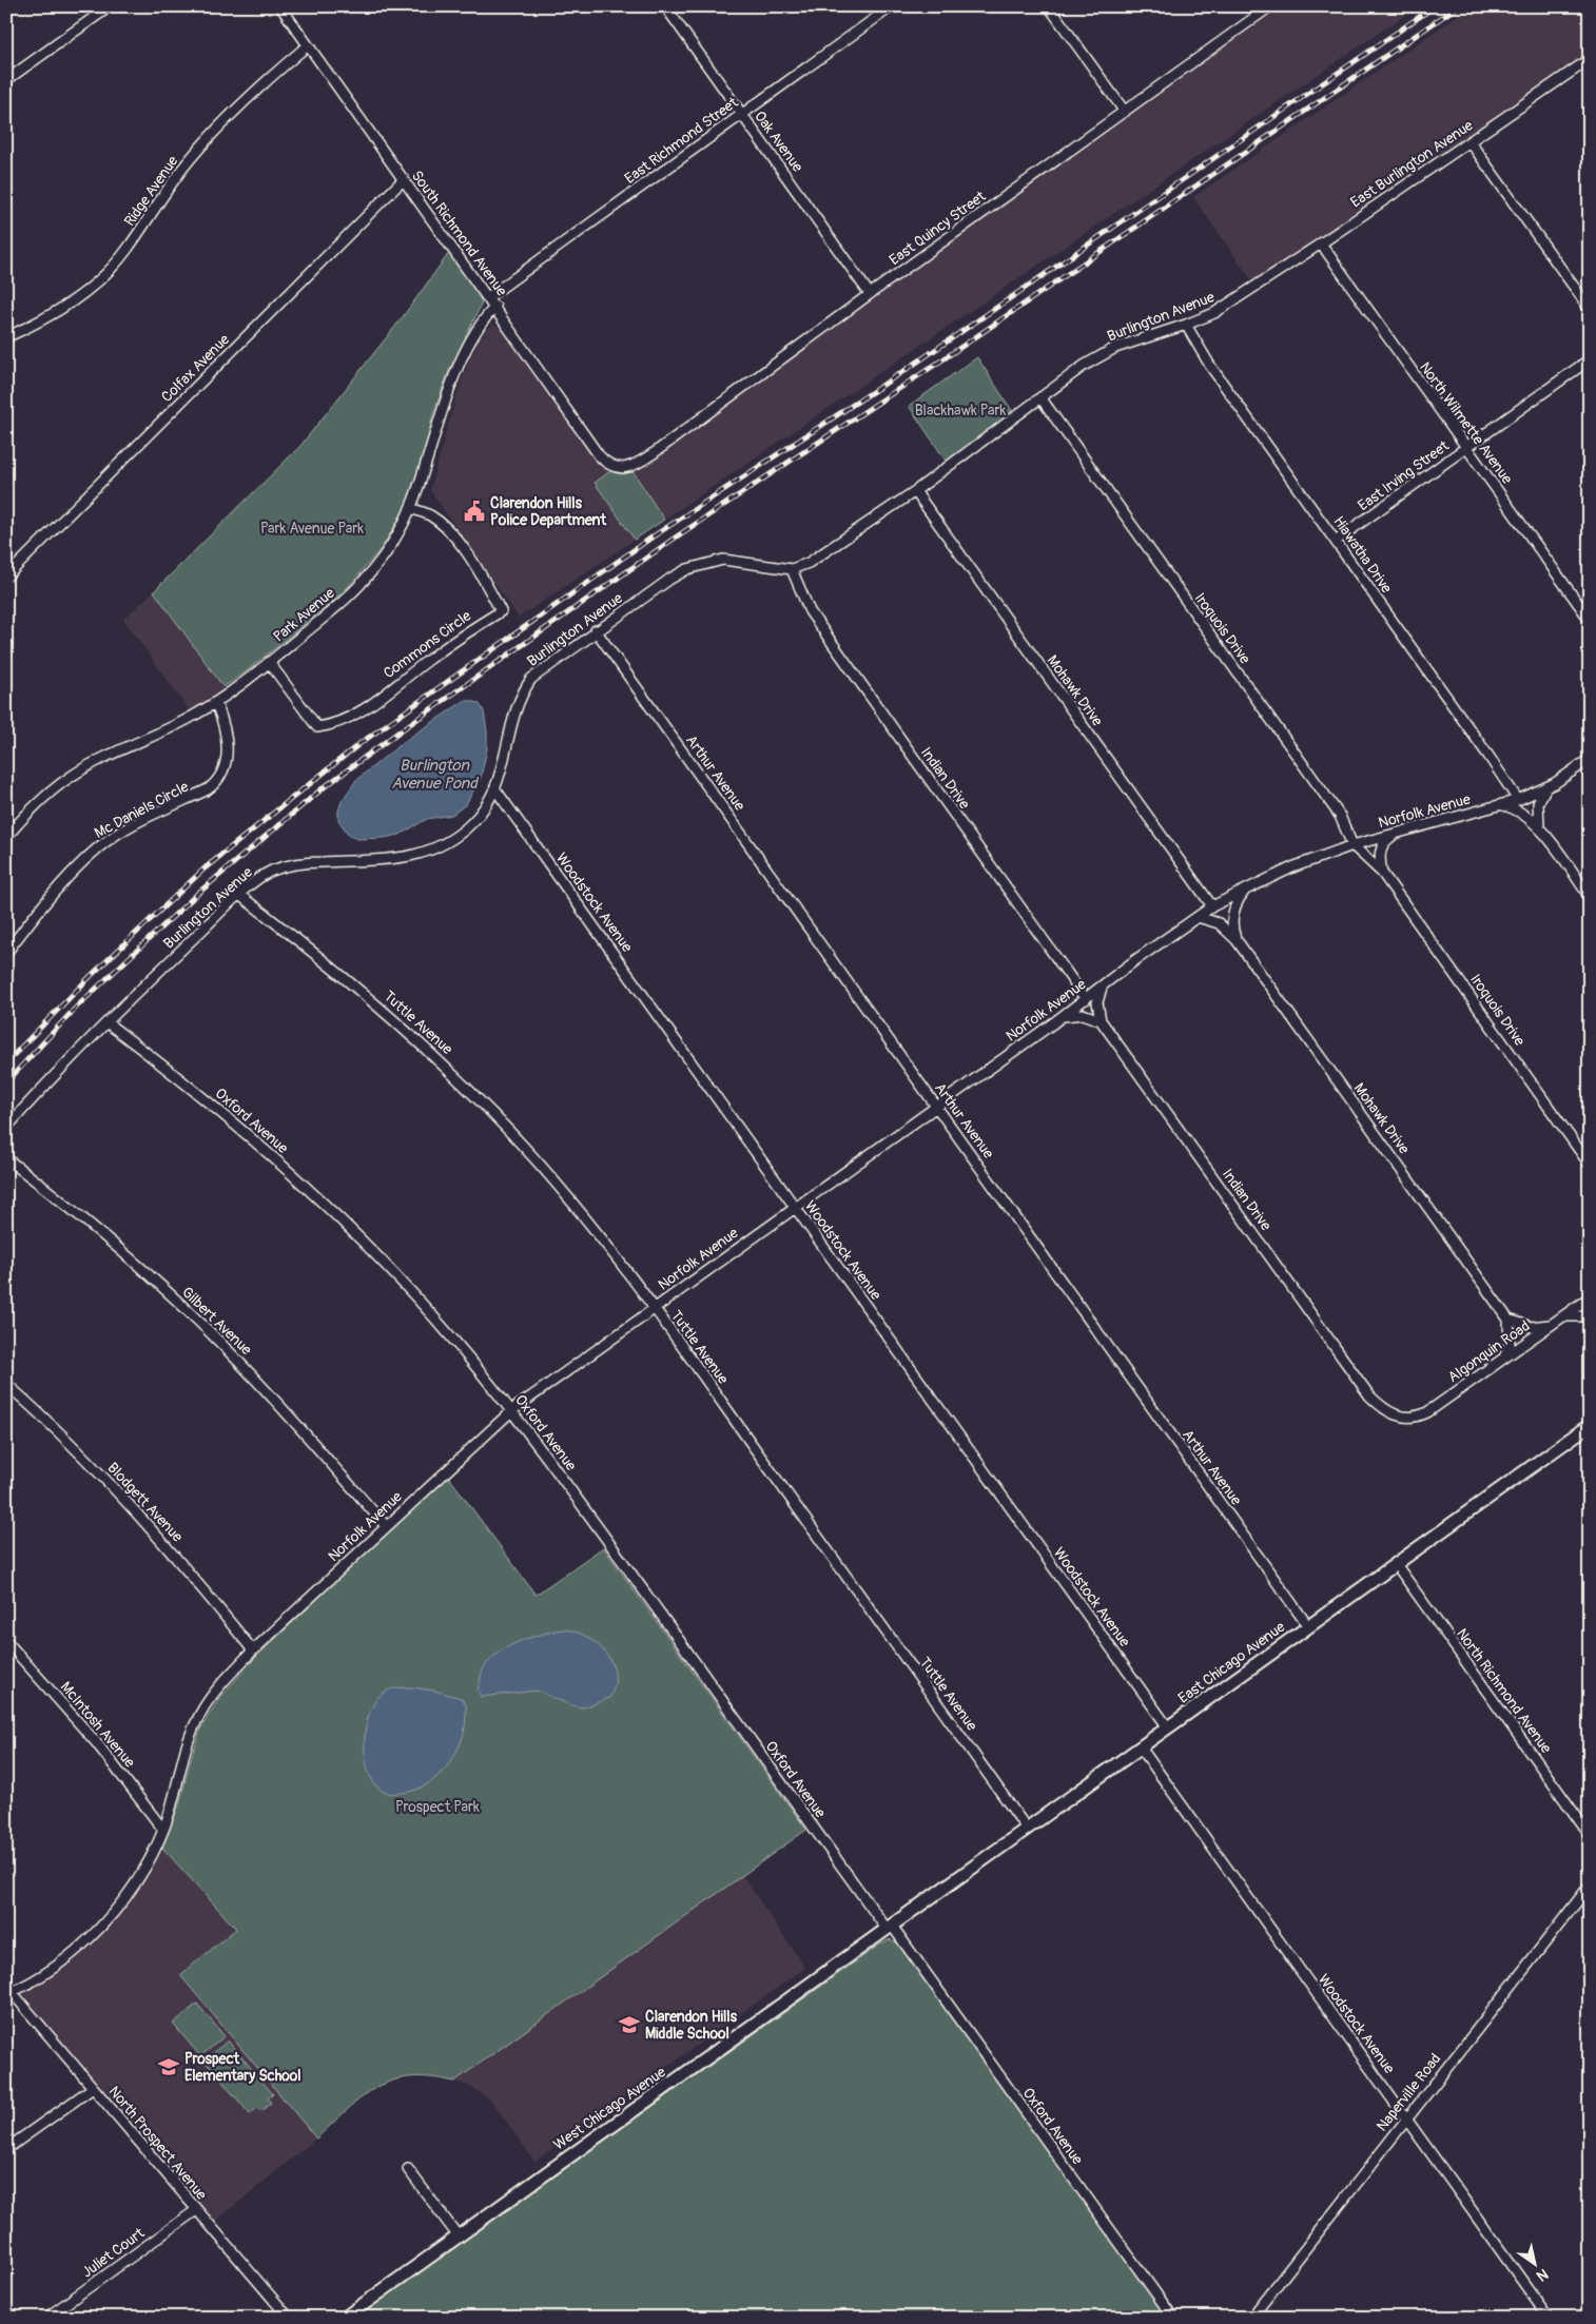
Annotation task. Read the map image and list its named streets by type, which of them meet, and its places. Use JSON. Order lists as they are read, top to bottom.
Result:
{
  "streets": {
    "main road": ["East Chicago Avenue", "West Chicago Avenue"],
    "street": [
      "East Richmond Street",
      "Oak Avenue",
      "East Burlington Avenue",
      "Ridge Avenue",
      "East Quincy Street",
      "South Richmond Avenue",
      "Burlington Avenue",
      "Colfax Avenue",
      "North Wilmette Avenue",
      "East Irving Street",
      "Hiawatha Drive",
      "Park Avenue",
      "Iroquois Drive",
      "Commons Circle",
      "Mohawk Drive",
      "Arthur Avenue",
      "Indian Drive",
      "Mc Daniels Circle",
      "Norfolk Avenue",
      "Woodstock Avenue",
      "Tuttle Avenue",
      "Oxford Avenue",
      "Gilbert Avenue",
      "Algonquin Road",
      "Blodgett Avenue",
      "North Richmond Avenue",
      "McIntosh Avenue",
      "Naperville Road",
      "North Prospect Avenue",
      "Juliet Court"
    ]
  },
  "crossings": [
    ["East Richmond Street", "Oak Avenue"],
    ["East Richmond Street", "South Richmond Avenue"],
    ["Oak Avenue", "East Quincy Street"],
    ["East Burlington Avenue", "Burlington Avenue"],
    ["East Burlington Avenue", "North Wilmette Avenue"],
    ["Ridge Avenue", "South Richmond Avenue"],
    ["East Quincy Street", "South Richmond Avenue"],
    ["South Richmond Avenue", "Colfax Avenue"],
    ["South Richmond Avenue", "Park Avenue"],
    ["Burlington Avenue", "Hiawatha Drive"],
    ["Burlington Avenue", "Iroquois Drive"],
    ["Burlington Avenue", "Mohawk Drive"],
    ["Burlington Avenue", "Arthur Avenue"],
    ["Burlington Avenue", "Indian Drive"],
    ["Burlington Avenue", "Woodstock Avenue"],
    ["Burlington Avenue", "Tuttle Avenue"],
    ["Burlington Avenue", "Oxford Avenue"],
    ["North Wilmette Avenue", "East Irving Street"],
    ["East Irving Street", "Hiawatha Drive"],
    ["Hiawatha Drive", "Norfolk Avenue"],
    ["Park Avenue", "Commons Circle"],
    ["Park Avenue", "Mc Daniels Circle"],
    ["Iroquois Drive", "Norfolk Avenue"],
    ["Mohawk Drive", "Norfolk Avenue"],
    ["Arthur Avenue", "Norfolk Avenue"],
    ["Arthur Avenue", "East Chicago Avenue"],
    ["Indian Drive", "Norfolk Avenue"],
    ["Indian Drive", "Algonquin Road"],
    ["Norfolk Avenue", "Woodstock Avenue"],
    ["Norfolk Avenue", "Tuttle Avenue"],
    ["Norfolk Avenue", "Oxford Avenue"],
    ["Norfolk Avenue", "Gilbert Avenue"],
    ["Norfolk Avenue", "Blodgett Avenue"],
    ["Norfolk Avenue", "McIntosh Avenue"],
    ["Norfolk Avenue", "North Prospect Avenue"],
    ["Woodstock Avenue", "East Chicago Avenue"],
    ["Woodstock Avenue", "Naperville Road"],
    ["Tuttle Avenue", "East Chicago Avenue"],
    ["Oxford Avenue", "East Chicago Avenue"],
    ["Oxford Avenue", "West Chicago Avenue"],
    ["East Chicago Avenue", "North Richmond Avenue"],
    ["East Chicago Avenue", "West Chicago Avenue"],
    ["North Prospect Avenue", "Juliet Court"]
  ],
  "water": ["Burlington Avenue Pond"],
  "parks": ["Blackhawk Park", "Park Avenue Park", "Prospect Park"],
  "places": {
    "public building": ["Clarendon Hills Police Department"],
    "school or university": ["Clarendon Hills Middle School", "Prospect Elementary School"]
  },
  "north": "bottom right"
}
